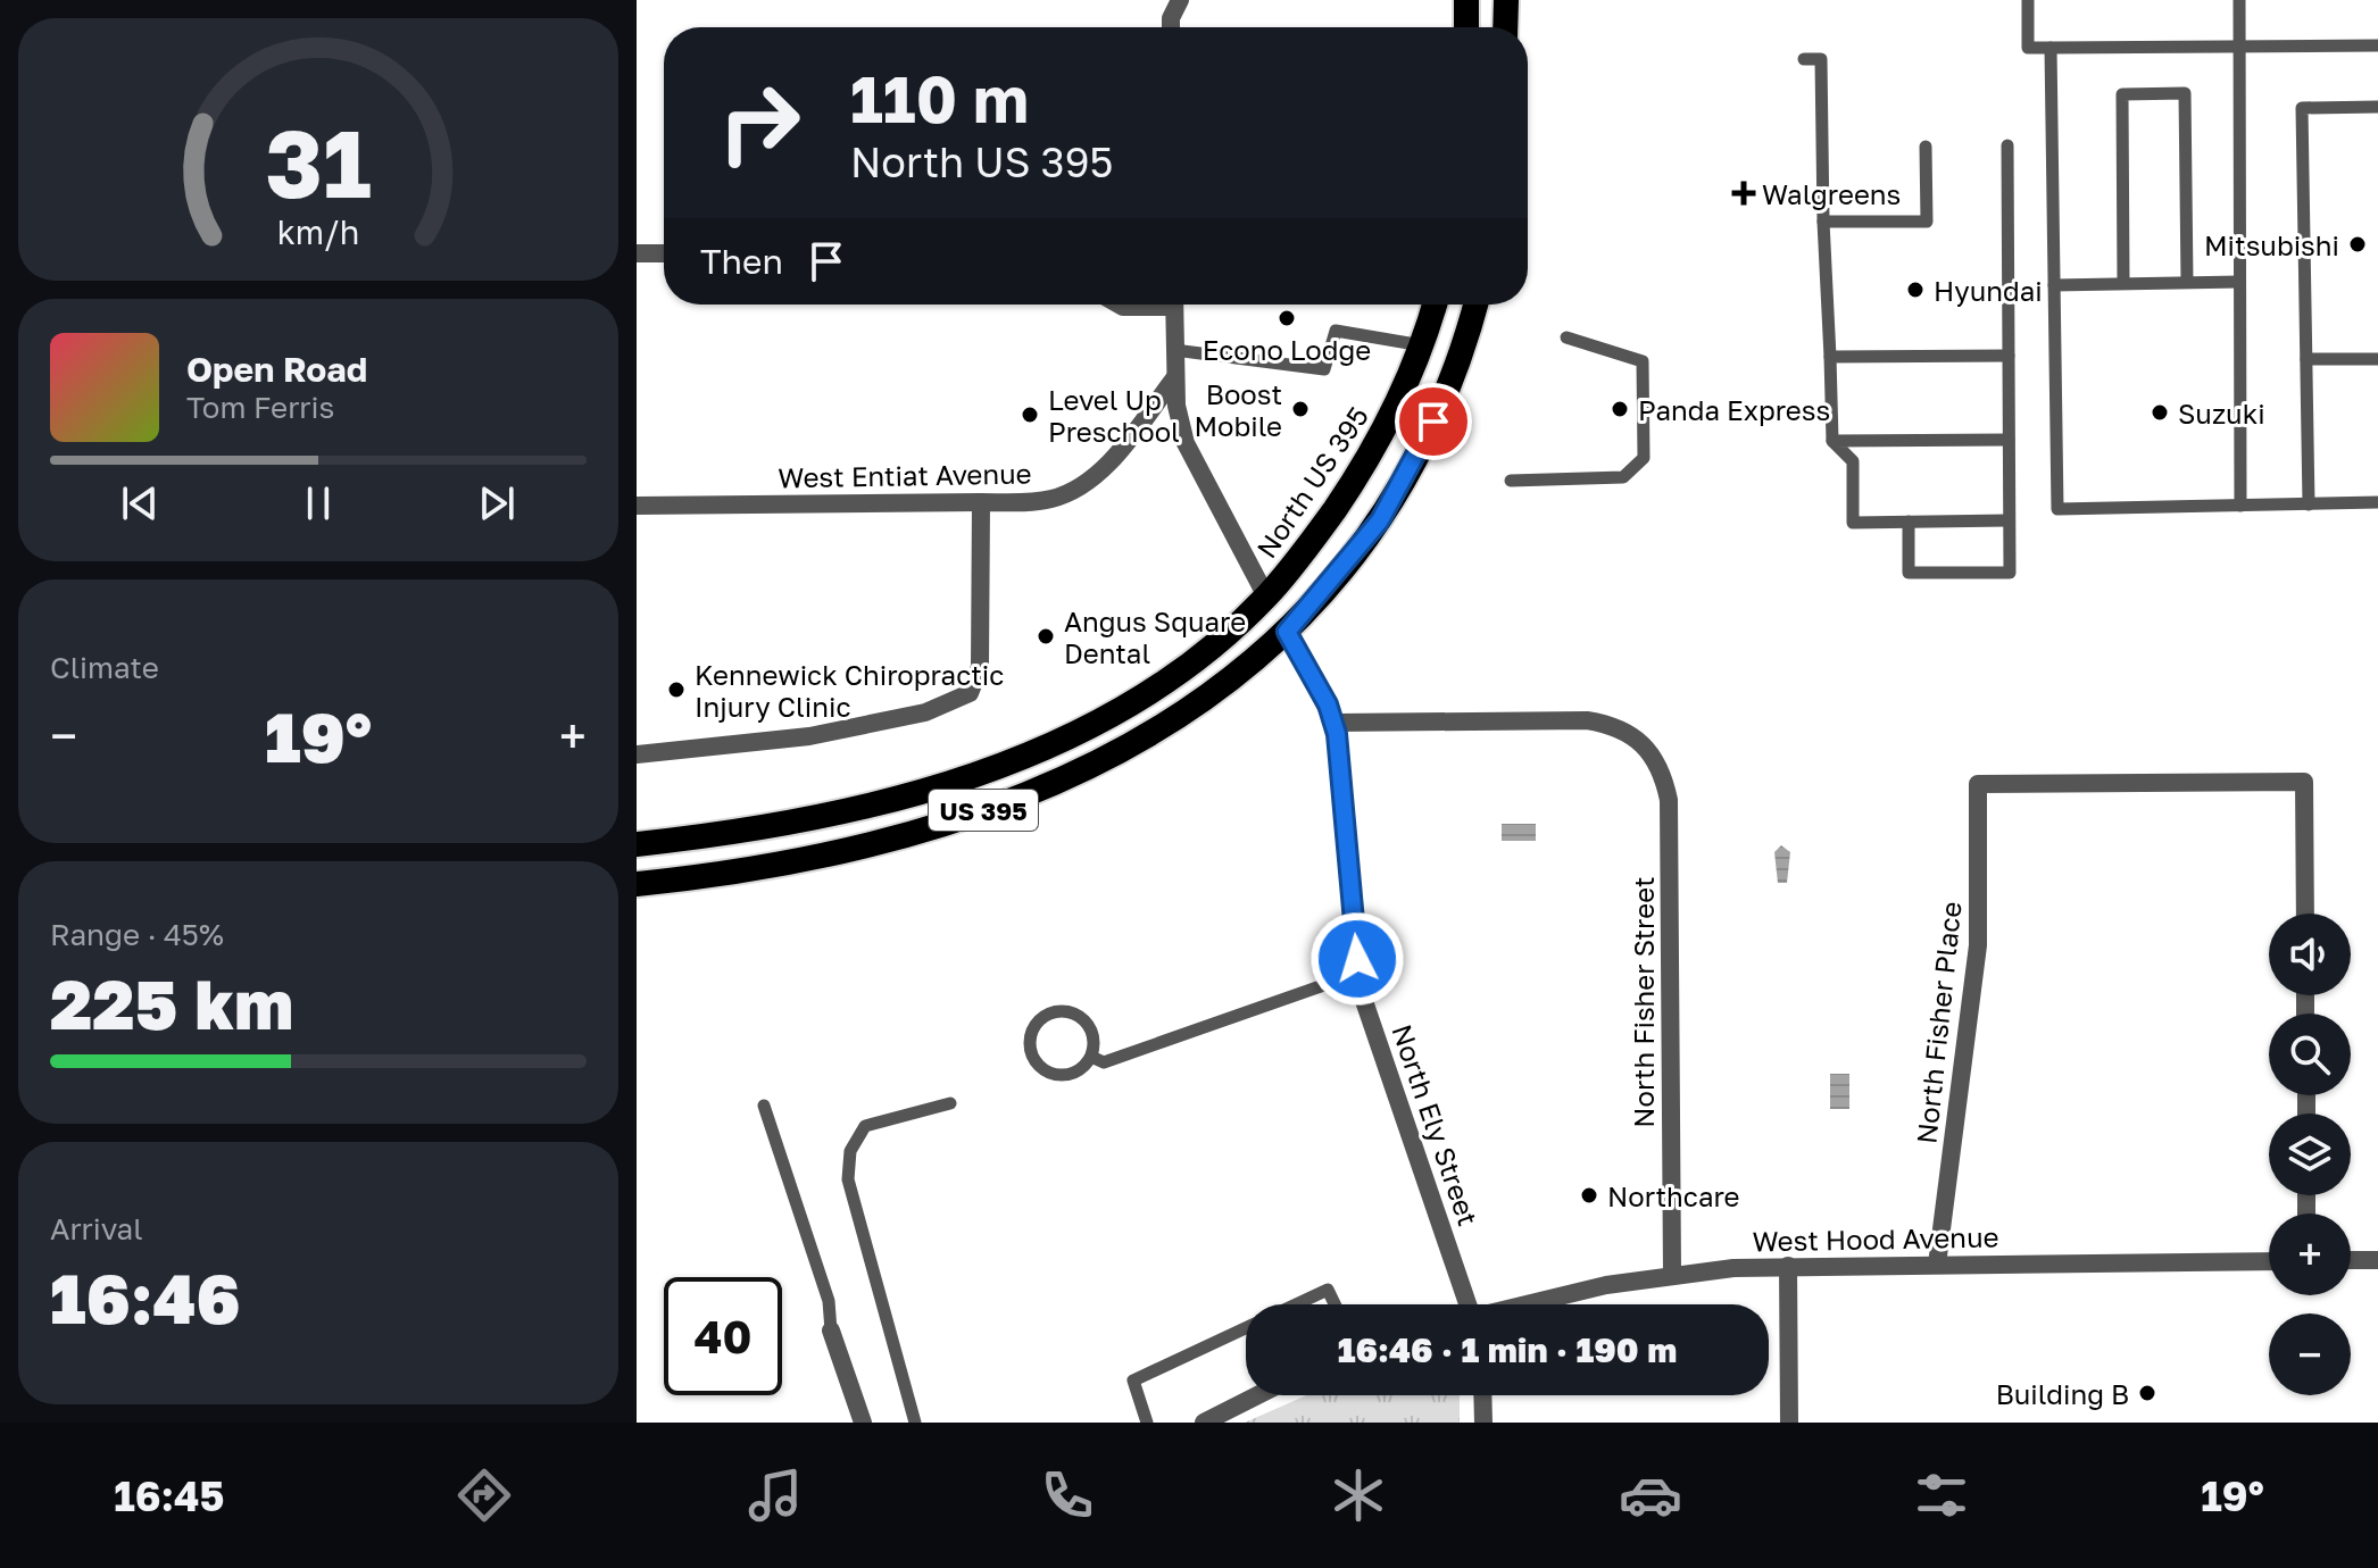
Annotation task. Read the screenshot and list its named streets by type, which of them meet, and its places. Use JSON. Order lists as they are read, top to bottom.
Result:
{
  "streets": {
    "highway": ["North US 395", "US 395"],
    "street": [
      "West Entiat Avenue",
      "North Fisher Street",
      "North Fisher Place",
      "North Ely Street",
      "West Hood Avenue"
    ]
  },
  "crossings": [
    ["North US 395", "US 395"],
    ["US 395", "North Ely Street"],
    ["North Fisher Street", "North Ely Street"],
    ["North Fisher Street", "West Hood Avenue"],
    ["North Fisher Place", "West Hood Avenue"]
  ],
  "places": {
    "health": ["Walgreens"],
    "other": [
      "Mitsubishi",
      "Hyundai",
      "Econo Lodge",
      "Boost Mobile",
      "Panda Express",
      "Suzuki",
      "Level Up Preschool",
      "Angus Square Dental",
      "Kennewick Chiropractic Injury Clinic",
      "Northcare",
      "Building B"
    ]
  },
  "page": {
    "turn": ["110 m", "North US 395"],
    "then": "Then",
    "song": ["Open Road", "Tom Ferris"],
    "tile": [
      "Climate",
      ["Range · 45%", "225 km"],
      ["Arrival", "16:46"]
    ],
    "heat": ["−", "19°", "+"],
    "map_buttons": ["+", "−"],
    "limit": "40",
    "trip": "16:46 · 1 min · 190 m",
    "tabs": ["16:45", "19°"],
    "gauge": ["31", "km/h"]
  }
}
